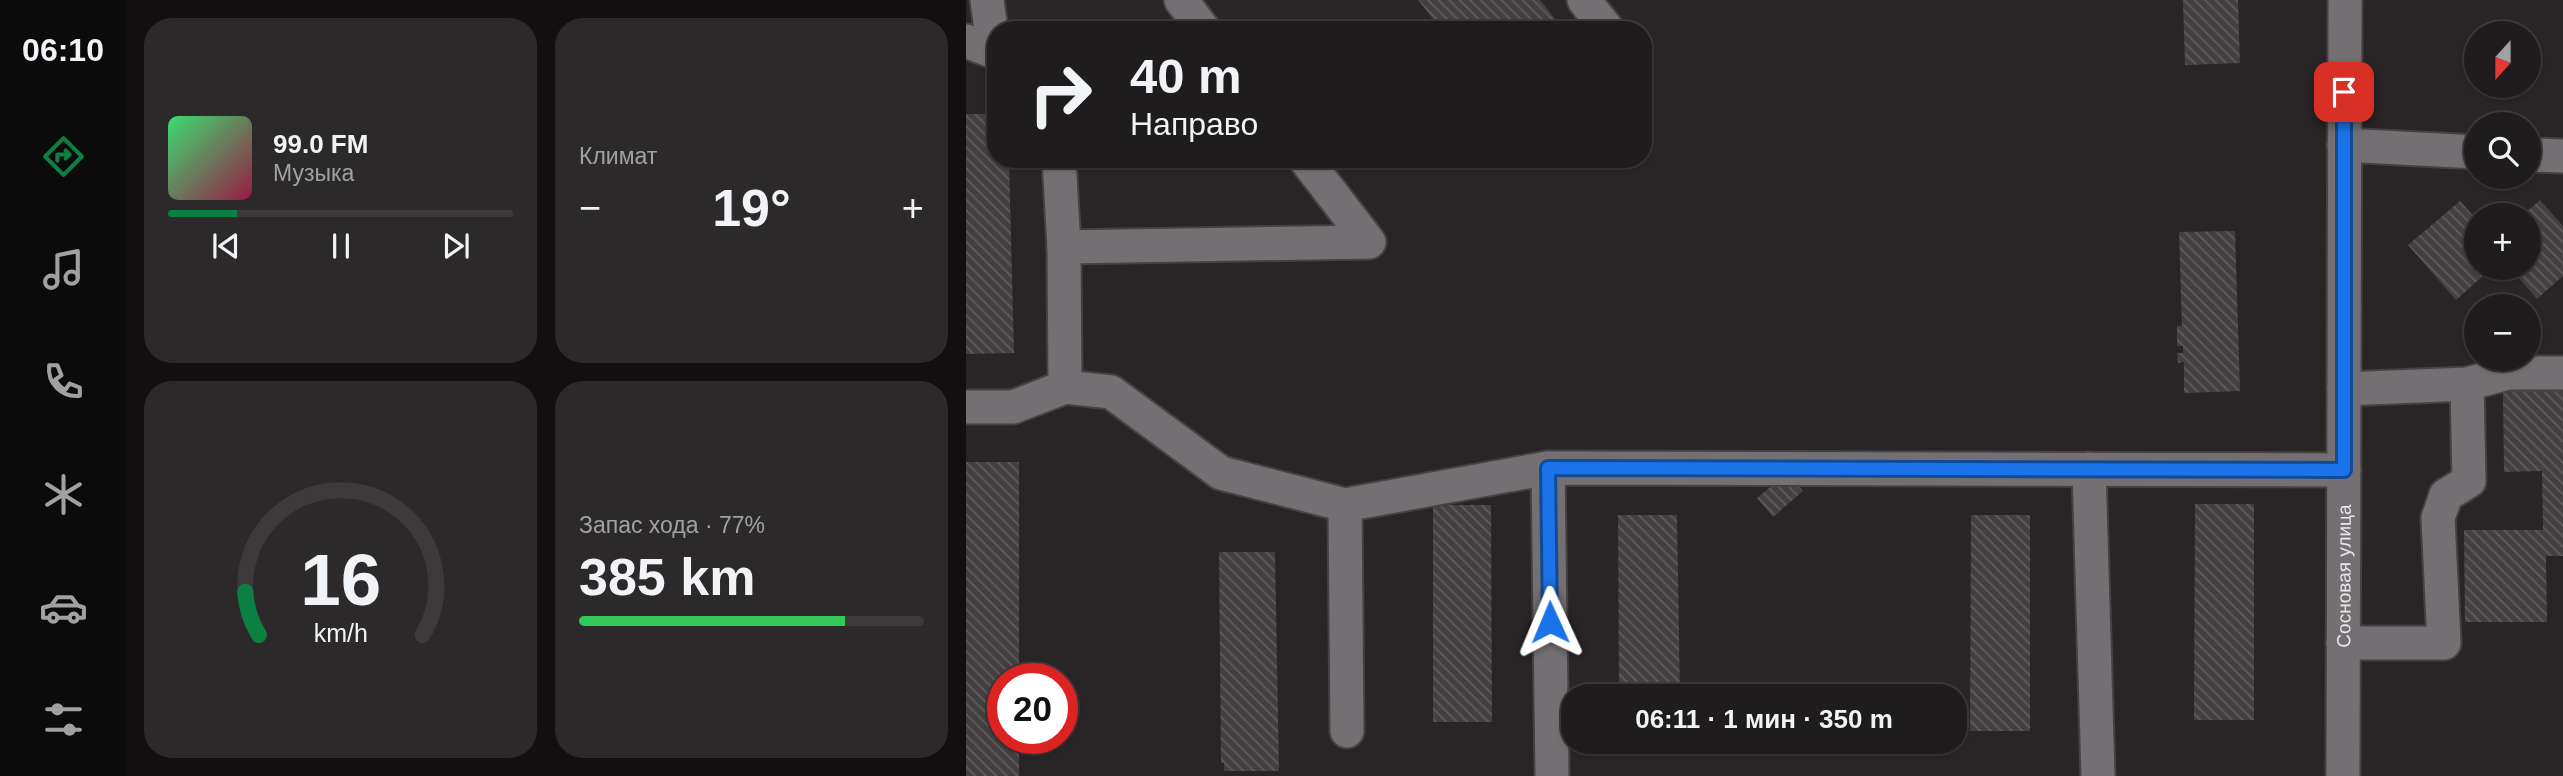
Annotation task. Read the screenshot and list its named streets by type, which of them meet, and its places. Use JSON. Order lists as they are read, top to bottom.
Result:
{
  "streets": {
    "street": ["Сосновая улица"]
  },
  "north": "bottom",
  "page": {
    "tabs": "06:10",
    "tile": [
      "Климат",
      ["Запас хода · 77%", "385 km"]
    ],
    "map_buttons": ["+", "−"],
    "turn": ["40 m", "Направо"],
    "song": ["99.0 FM", "Музыка"],
    "heat": ["−", "19°", "+"],
    "limit": "20",
    "trip": "06:11 · 1 мин · 350 m",
    "gauge": ["16", "km/h"]
  }
}
